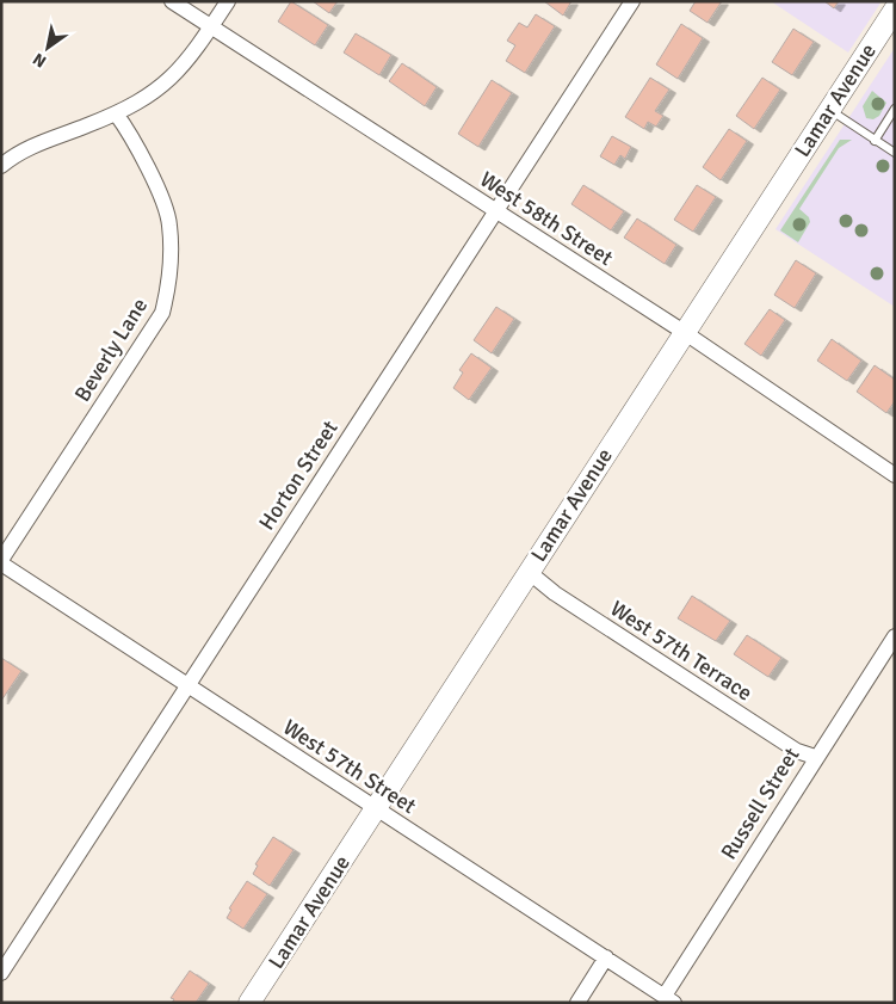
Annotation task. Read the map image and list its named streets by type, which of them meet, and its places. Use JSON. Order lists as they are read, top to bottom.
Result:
{
  "streets": {
    "street": [
      "Lamar Avenue",
      "West 58th Street",
      "Beverly Lane",
      "Horton Street",
      "West 57th Terrace",
      "West 57th Street",
      "Russell Street"
    ]
  },
  "crossings": [
    ["Lamar Avenue", "West 58th Street"],
    ["Lamar Avenue", "West 57th Terrace"],
    ["Lamar Avenue", "West 57th Street"],
    ["West 58th Street", "Horton Street"],
    ["Beverly Lane", "West 57th Street"],
    ["Horton Street", "West 57th Street"],
    ["West 57th Terrace", "Russell Street"],
    ["West 57th Street", "Russell Street"]
  ],
  "north": "bottom left"
}
